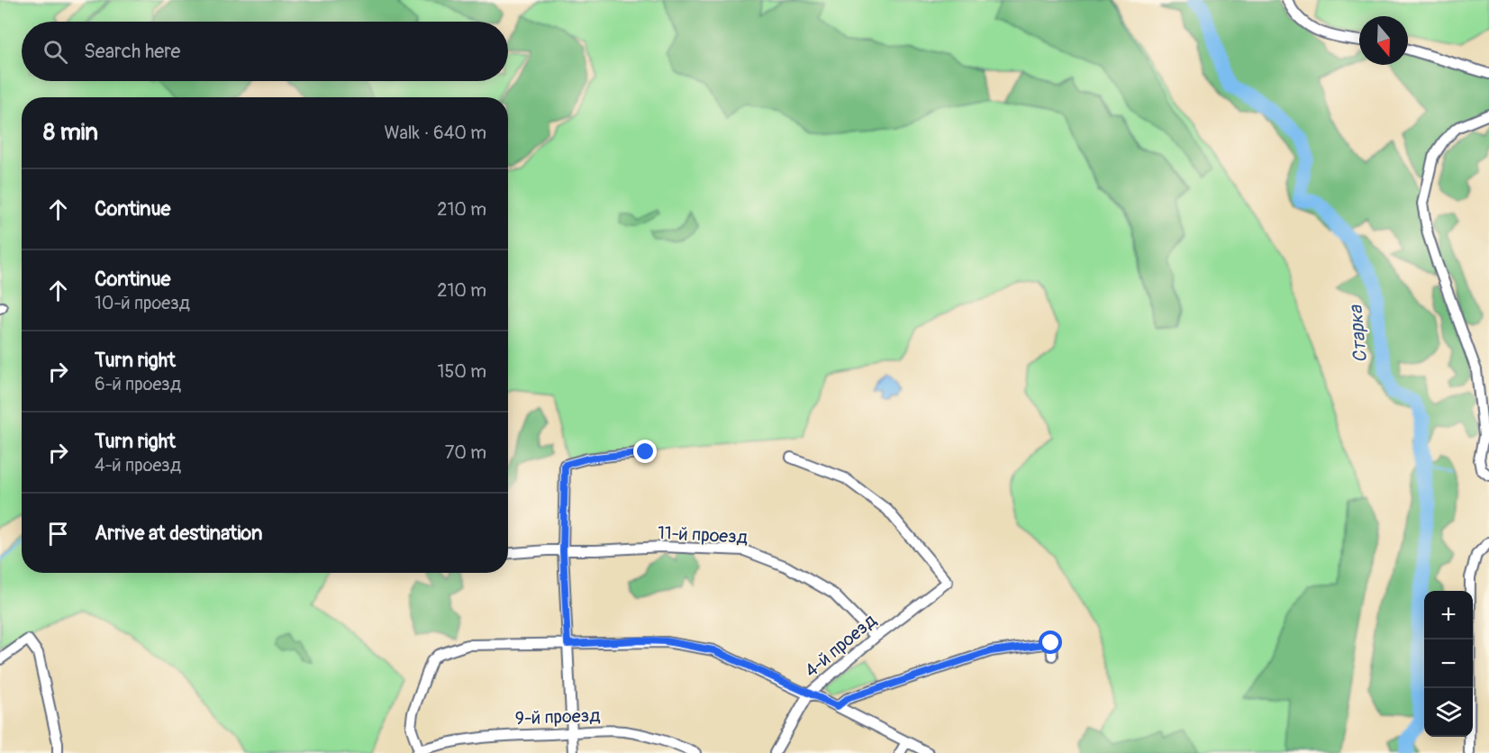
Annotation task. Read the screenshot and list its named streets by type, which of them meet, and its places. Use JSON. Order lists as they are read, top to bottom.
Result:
{
  "streets": {
    "street": ["11-й проезд", "4-й проезд", "9-й проезд"]
  },
  "crossings": [
    ["11-й проезд", "4-й проезд"]
  ],
  "water": ["Старка"],
  "north": "bottom",
  "page": {
    "search": "Search here",
    "heading": ["8 min", "Walk · 640 m"],
    "list": [
      ["Continue", "210 m"],
      ["Continue", "10-й проезд", "210 m"],
      ["Turn right", "6-й проезд", "150 m"],
      ["Turn right", "4-й проезд", "70 m"],
      "Arrive at destination"
    ],
    "map_buttons": ["+", "−"]
  }
}
